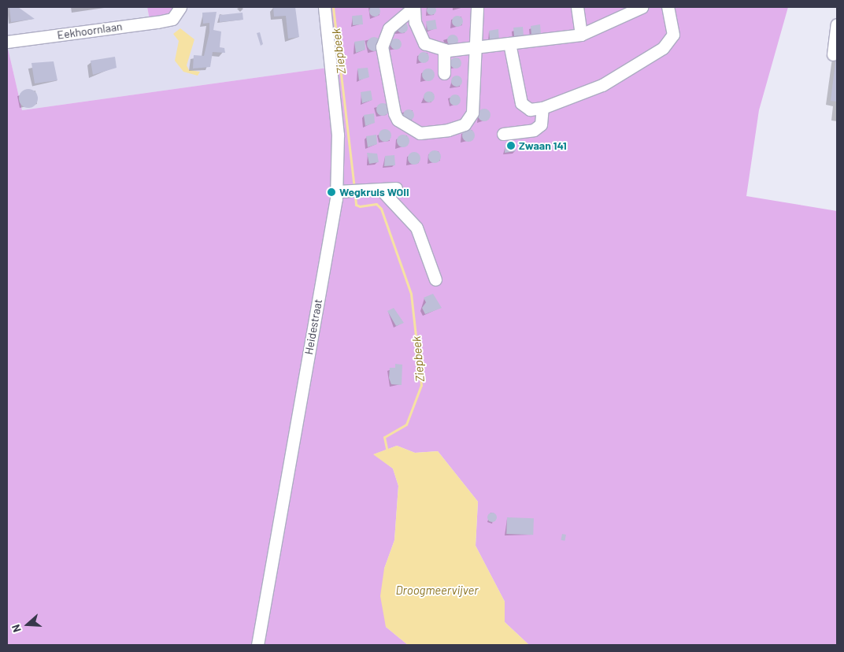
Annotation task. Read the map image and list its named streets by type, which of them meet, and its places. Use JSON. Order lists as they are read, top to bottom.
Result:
{
  "streets": {
    "street": ["Eekhoornlaan", "Heidestraat"]
  },
  "water": ["Ziepbeek", "Droogmeervijver"],
  "places": ["Zwaan 141", "Wegkruis WOII"],
  "north": "left"
}
